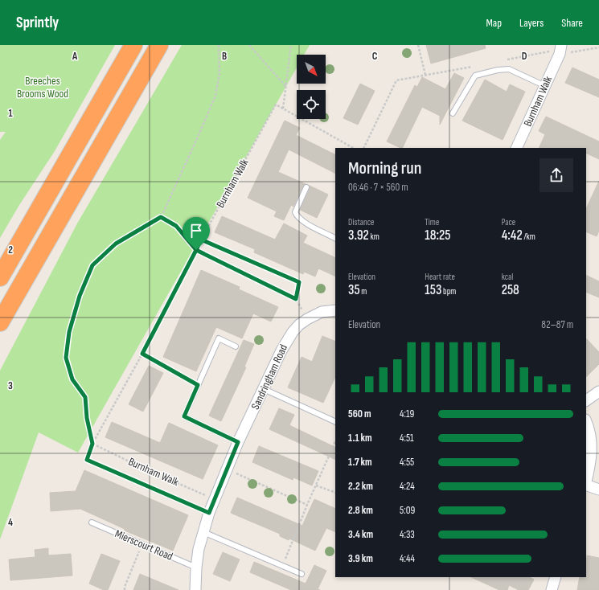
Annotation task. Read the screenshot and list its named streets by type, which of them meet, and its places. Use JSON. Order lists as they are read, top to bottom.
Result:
{
  "streets": {
    "street": ["Burnham Walk", "Sandringham Road"],
    "lane": ["Mierscourt Road"]
  },
  "crossings": [
    ["Burnham Walk", "Sandringham Road"],
    ["Sandringham Road", "Mierscourt Road"]
  ],
  "parks": ["Breeches Brooms Wood"],
  "north": "bottom right",
  "page": {
    "header": "Sprintly",
    "nav": ["Map", "Layers", "Share"],
    "heading": ["Morning run", "06:46 · 7 × 560 m"],
    "stats": [
      ["Distance", "3.92 km"],
      ["Time", "18:25"],
      ["Pace", "4:42 /km"],
      ["Elevation", "35 m"],
      ["Heart rate", "153 bpm"],
      ["kcal", "258"]
    ],
    "chart": ["Elevation", "82–87 m"],
    "list": [
      {
        "name": "560 m",
        "note": "4:19"
      },
      {
        "name": "1.1 km",
        "note": "4:51"
      },
      {
        "name": "1.7 km",
        "note": "4:55"
      },
      {
        "name": "2.2 km",
        "note": "4:24"
      },
      {
        "name": "2.8 km",
        "note": "5:09"
      },
      {
        "name": "3.4 km",
        "note": "4:33"
      },
      {
        "name": "3.9 km",
        "note": "4:44"
      }
    ]
  },
  "grid": {
    "columns": [
      "A",
      "B",
      "C",
      "D"
    ],
    "rows": [
      "1",
      "2",
      "3",
      "4"
    ]
  }
}
